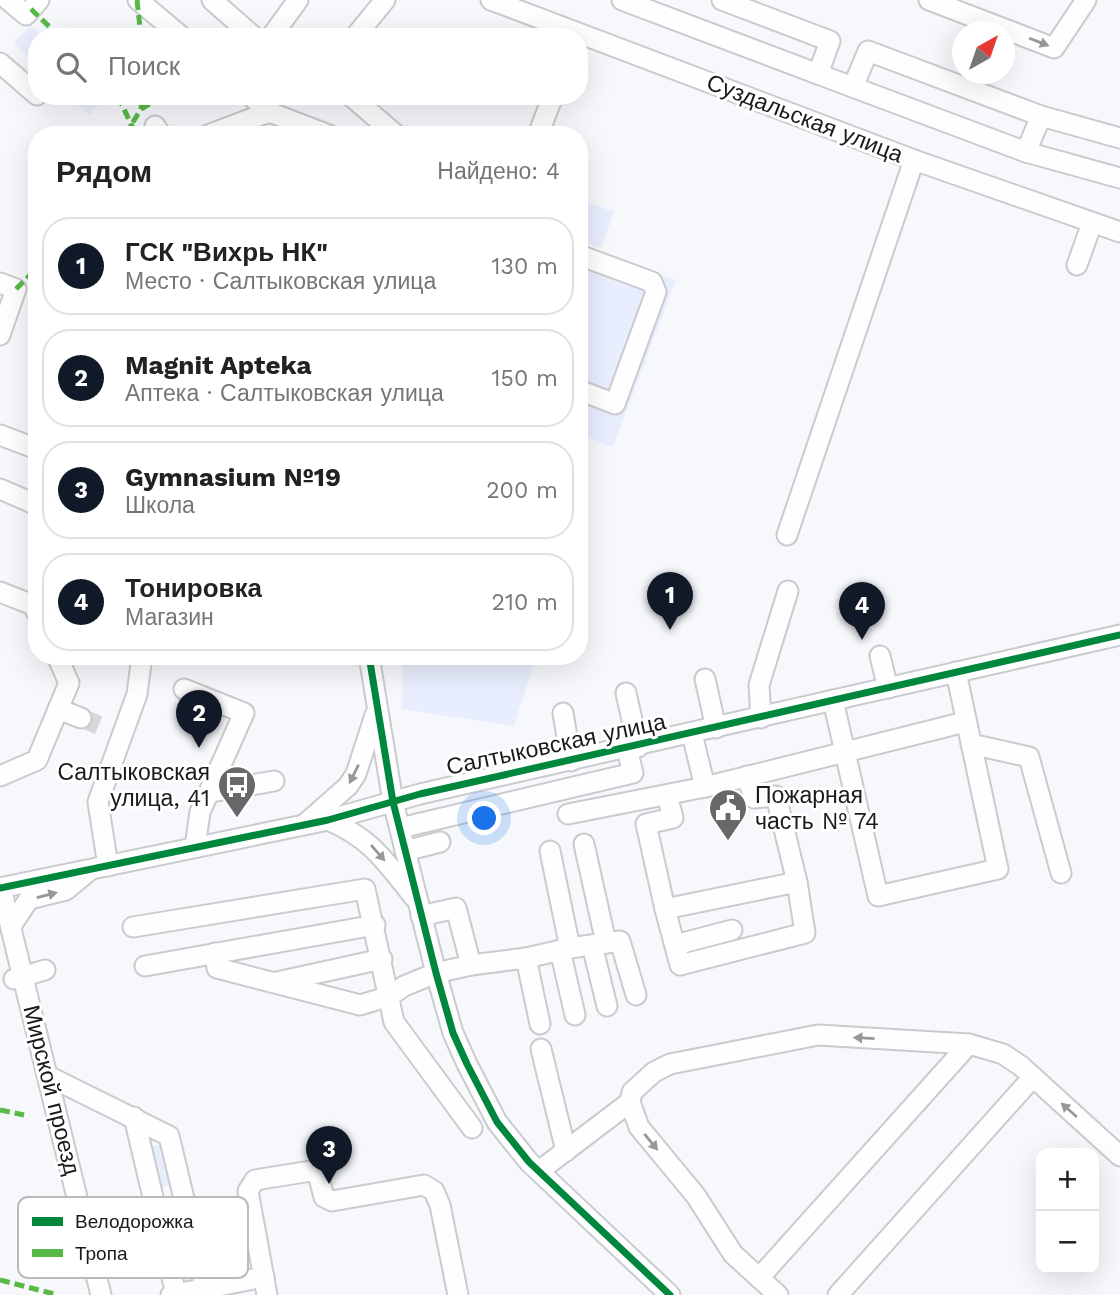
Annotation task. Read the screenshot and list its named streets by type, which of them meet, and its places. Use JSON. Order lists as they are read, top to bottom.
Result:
{
  "streets": {
    "street": ["Суздальская улица", "Салтыковская улица", "Мирской проезд"]
  },
  "crossings": [
    ["Салтыковская улица", "Мирской проезд"]
  ],
  "places": {
    "bus stop": ["Салтыковская улица, 41"],
    "public building": ["Пожарная часть № 74"]
  },
  "legend": ["Велодорожка", "Тропа"],
  "north": "top right",
  "page": {
    "search": "Поиск",
    "heading": ["Рядом", "Найдено: 4"],
    "list": [
      {
        "mark": "1",
        "name": "ГСК \"Вихрь НК\"",
        "note": "Место · Салтыковская улица",
        "value": "130 m"
      },
      {
        "mark": "2",
        "name": "Magnit Apteka",
        "note": "Аптека · Салтыковская улица",
        "value": "150 m"
      },
      {
        "mark": "3",
        "name": "Gymnasium №19",
        "note": "Школа",
        "value": "200 m"
      },
      {
        "mark": "4",
        "name": "Тонировка",
        "note": "Магазин",
        "value": "210 m"
      }
    ],
    "pins": [
      "1",
      "4",
      "2",
      "3"
    ],
    "map_buttons": ["+", "−"]
  }
}
